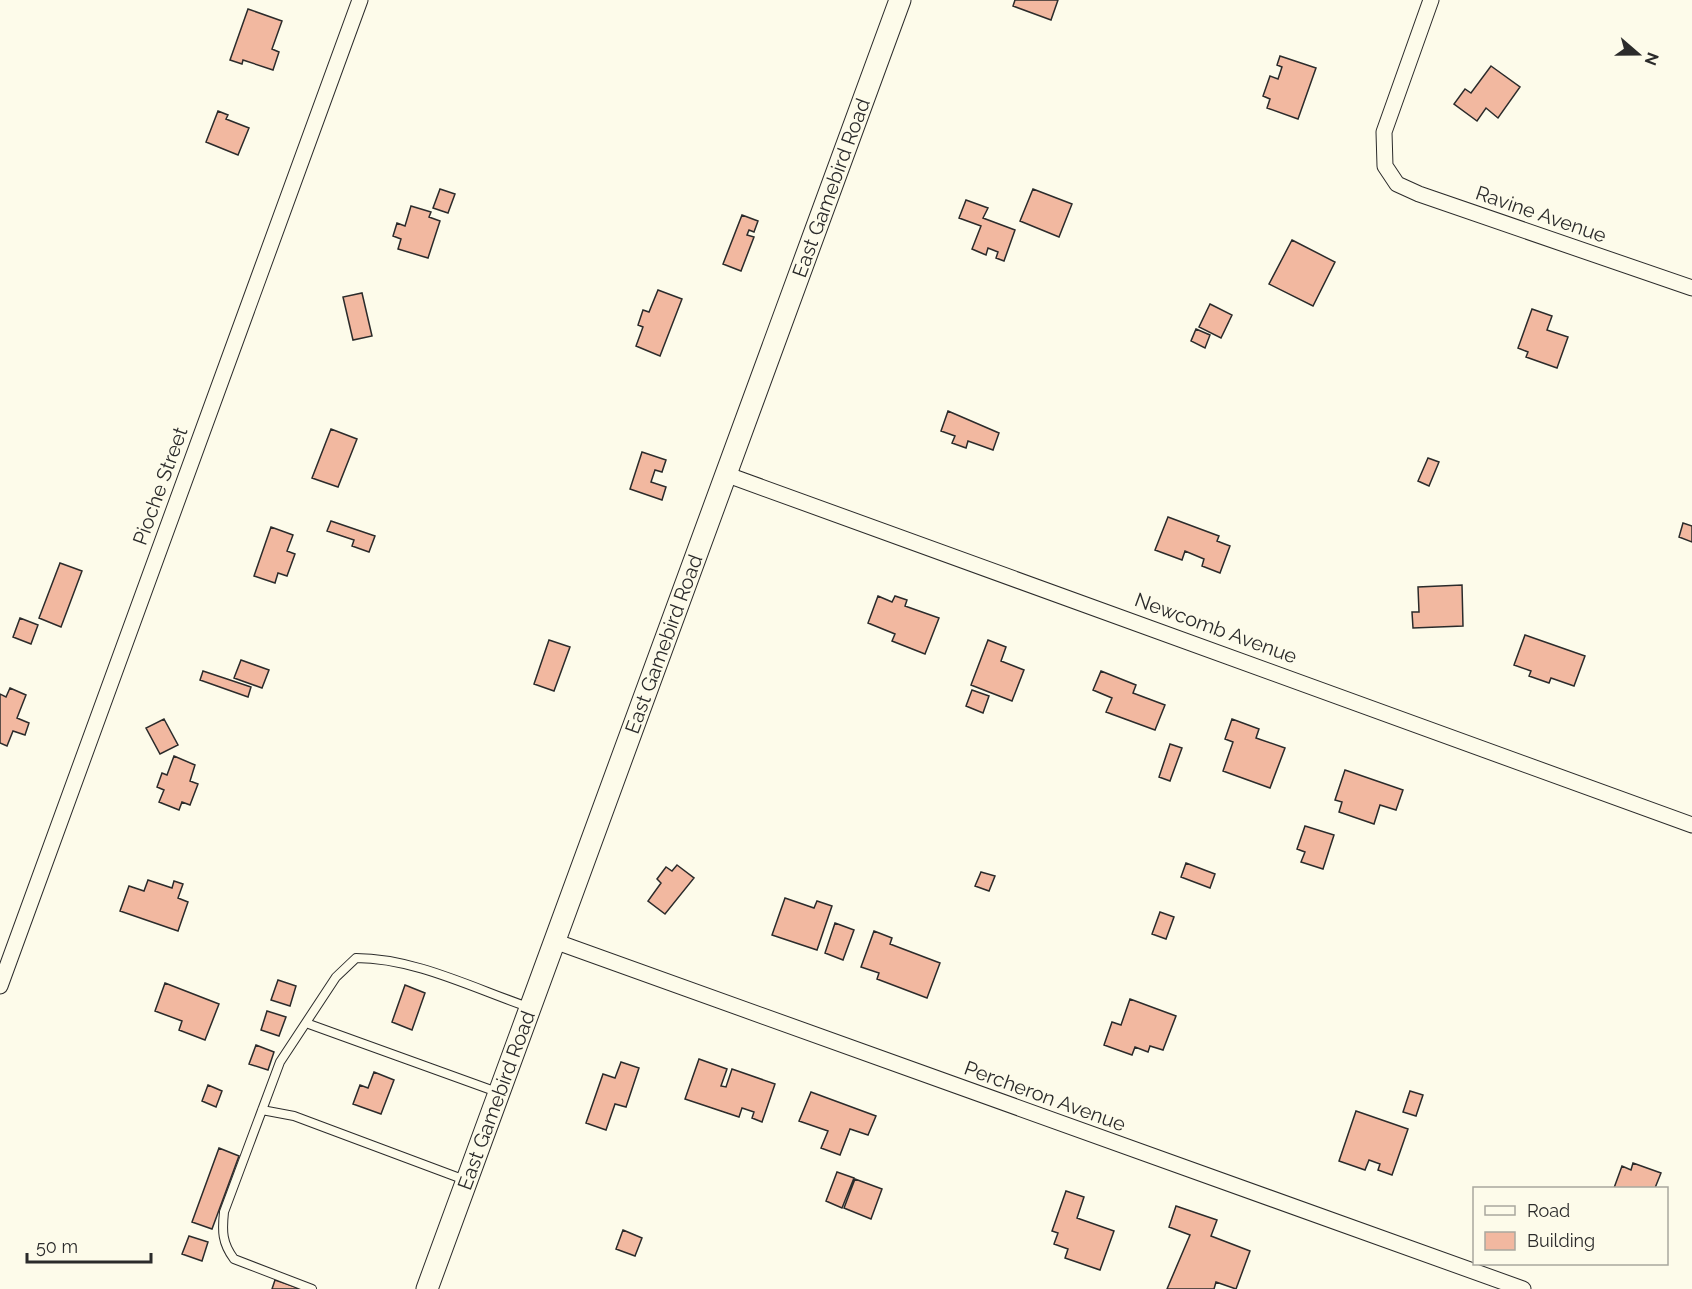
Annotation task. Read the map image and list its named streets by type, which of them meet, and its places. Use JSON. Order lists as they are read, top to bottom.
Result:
{
  "streets": {
    "main road": ["East Gamebird Road"],
    "street": [
      "Ravine Avenue",
      "Pioche Street",
      "Newcomb Avenue",
      "Percheron Avenue"
    ]
  },
  "crossings": [
    ["East Gamebird Road", "Newcomb Avenue"],
    ["East Gamebird Road", "Percheron Avenue"]
  ],
  "legend": ["Road", "Building"],
  "scale_bar": "50 m",
  "north": "right"
}
